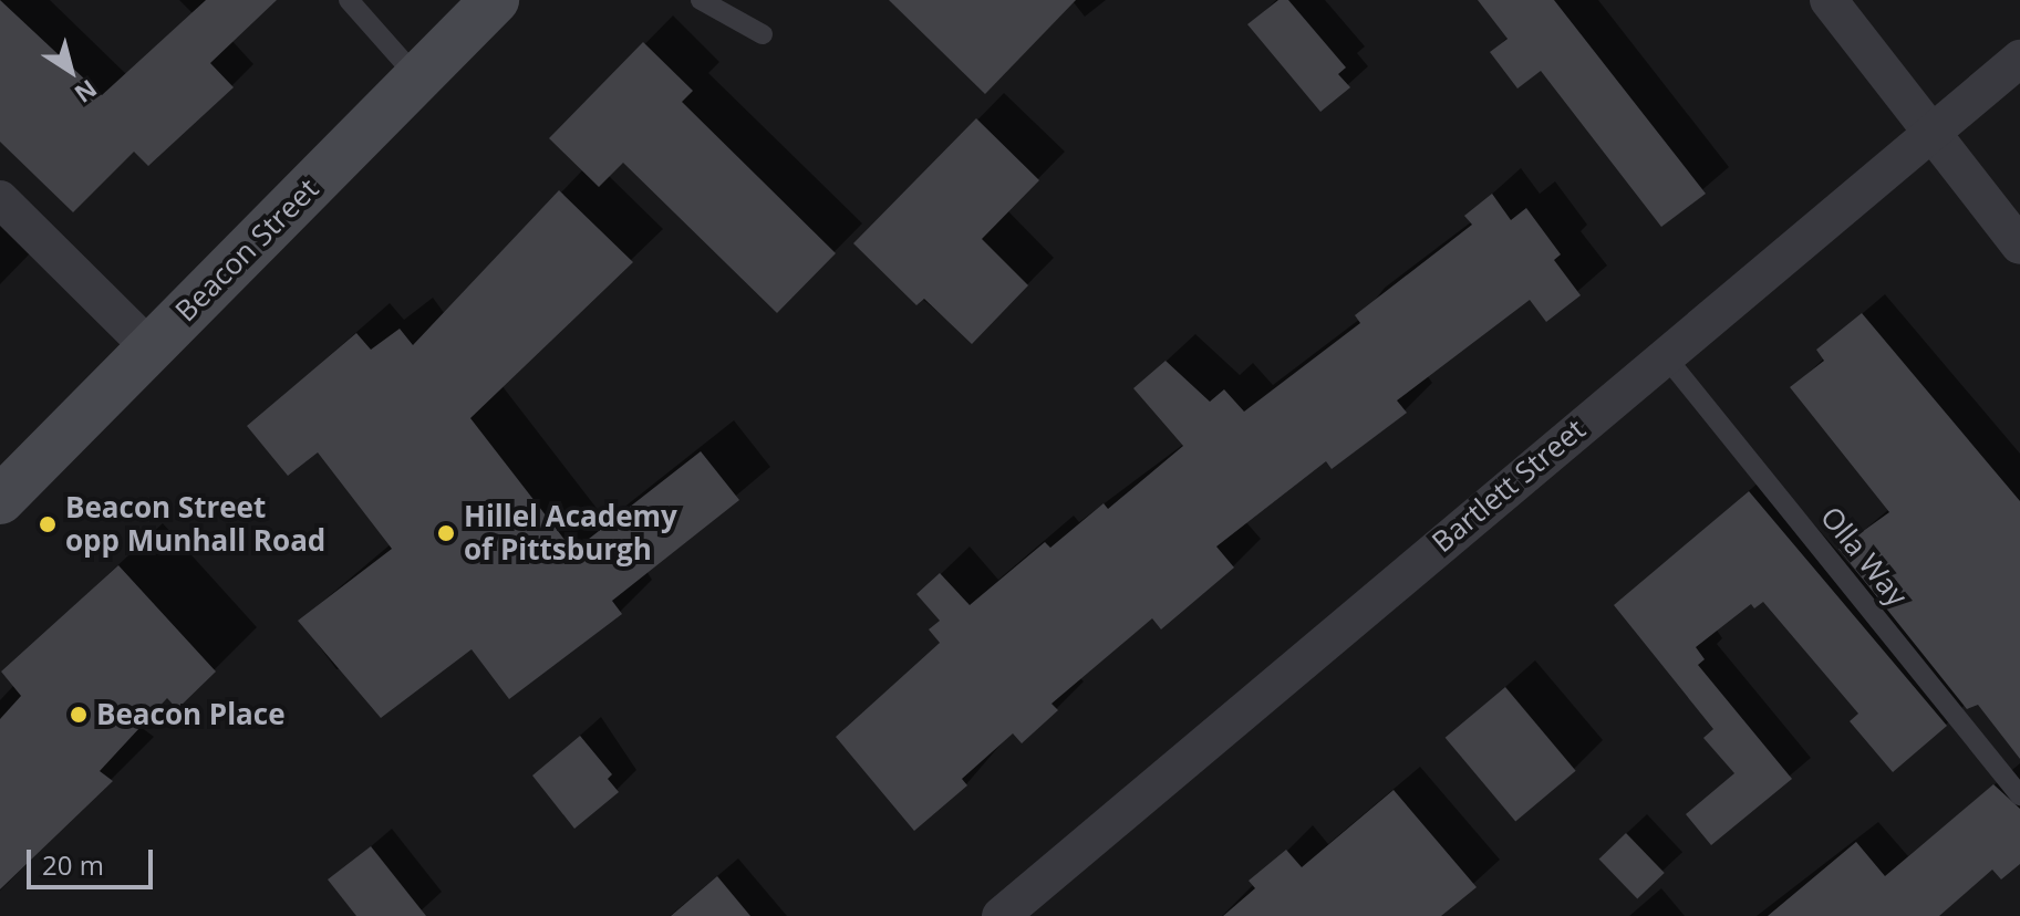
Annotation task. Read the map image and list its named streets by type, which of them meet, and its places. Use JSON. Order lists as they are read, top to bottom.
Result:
{
  "streets": {
    "main road": ["Beacon Street"],
    "street": ["Bartlett Street"],
    "lane": ["Olla Way"]
  },
  "crossings": [
    ["Bartlett Street", "Olla Way"]
  ],
  "places": ["Beacon Street opp Munhall Road", "Hillel Academy of Pittsburgh", "Beacon Place"],
  "scale_bar": "20 m",
  "north": "bottom right"
}
